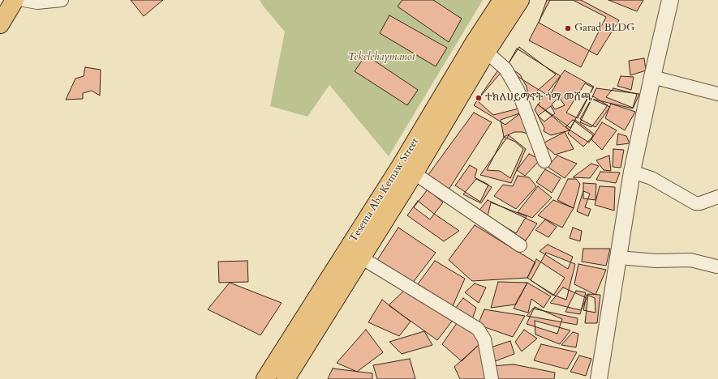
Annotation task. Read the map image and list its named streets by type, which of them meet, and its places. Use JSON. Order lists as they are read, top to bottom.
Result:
{
  "streets": {
    "main road": ["Tesema Aba Kemaw Street"]
  },
  "parks": ["Tekelehaymanot"],
  "places": ["Garad BLDG", "ተክለሀይማኖት ጎማ መሸጫ"]
}
